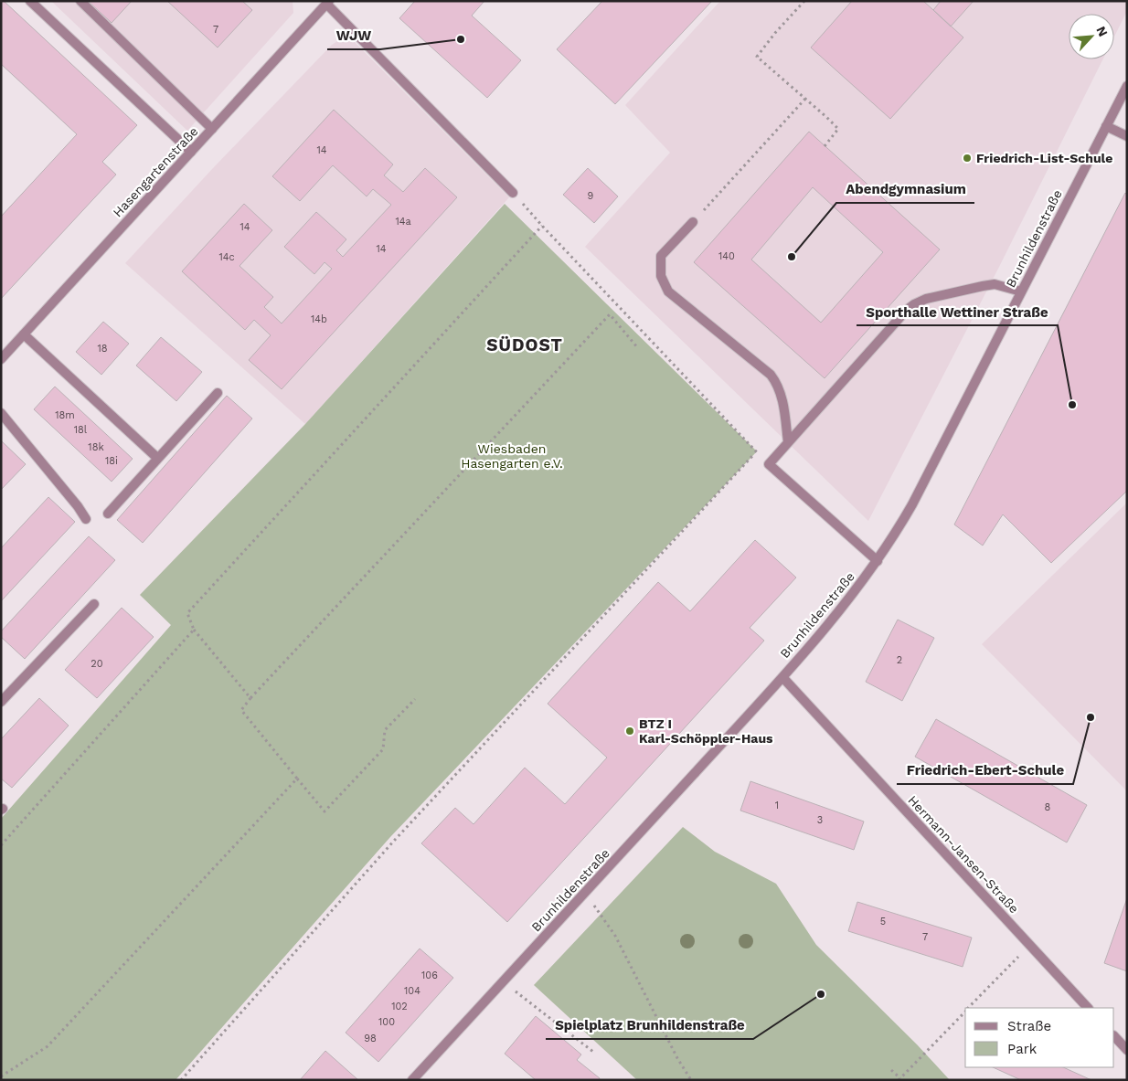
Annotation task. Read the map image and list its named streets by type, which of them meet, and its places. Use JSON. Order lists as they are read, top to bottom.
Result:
{
  "streets": {
    "street": ["Hasengartenstraße", "Brunhildenstraße", "Hermann-Jansen-Straße"]
  },
  "crossings": [
    ["Brunhildenstraße", "Hermann-Jansen-Straße"]
  ],
  "districts": ["SÜDOST"],
  "parks": ["Wiesbaden Hasengarten e.V."],
  "places": [
    "WJW",
    "Friedrich-List-Schule",
    "Abendgymnasium",
    "Sporthalle Wettiner Straße",
    "Friedrich-Ebert-Schule",
    "BTZ I Karl-Schöppler-Haus",
    "Spielplatz Brunhildenstraße"
  ],
  "house_numbers": [
    "7",
    "14",
    "9",
    "14a",
    "14",
    "14",
    "140",
    "14c",
    "14b",
    "18",
    "18m",
    "18l",
    "18k",
    "18i",
    "2",
    "20",
    "1",
    "8",
    "3",
    "5",
    "7",
    "106",
    "104",
    "102",
    "100",
    "98"
  ],
  "legend": ["Straße", "Park"],
  "north": "top right"
}
